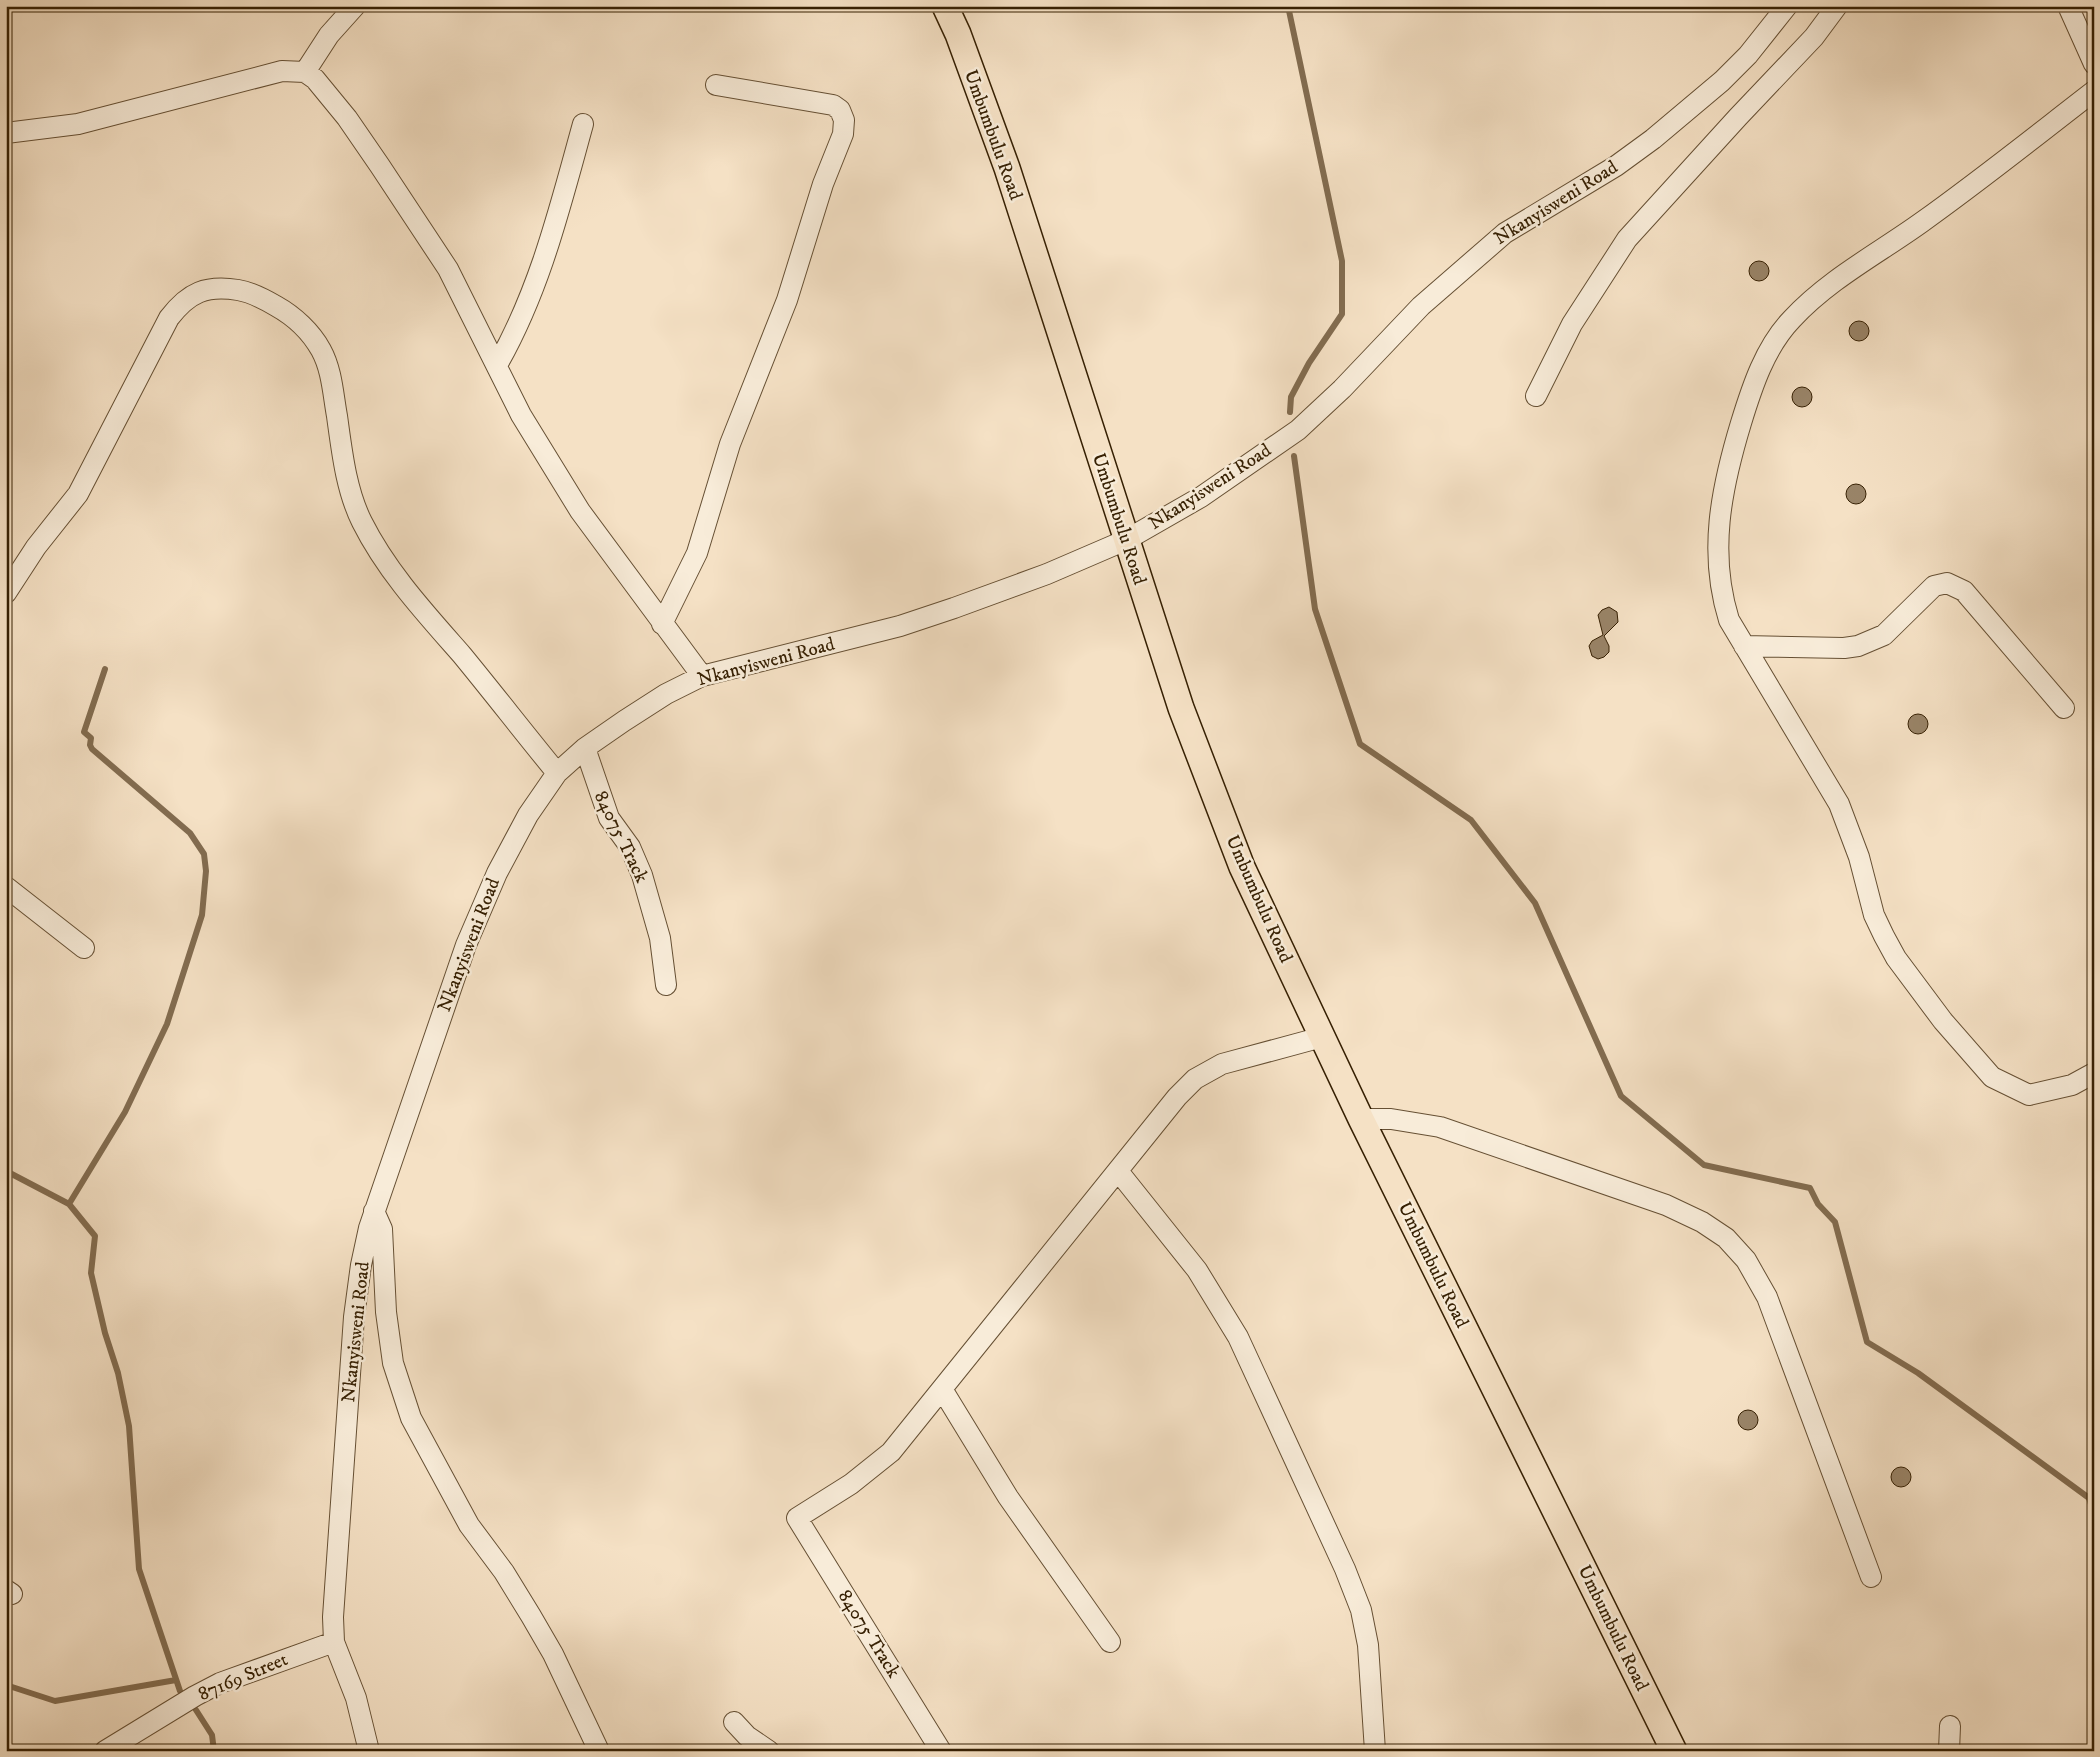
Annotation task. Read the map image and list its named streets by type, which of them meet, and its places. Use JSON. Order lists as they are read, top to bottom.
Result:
{
  "streets": {
    "main road": ["Umbumbulu Road"],
    "street": ["Nkanyisweni Road", "84075 Track", "87169 Street"]
  },
  "crossings": [
    ["Umbumbulu Road", "Nkanyisweni Road"],
    ["Nkanyisweni Road", "84075 Track"],
    ["Nkanyisweni Road", "87169 Street"]
  ]
}
